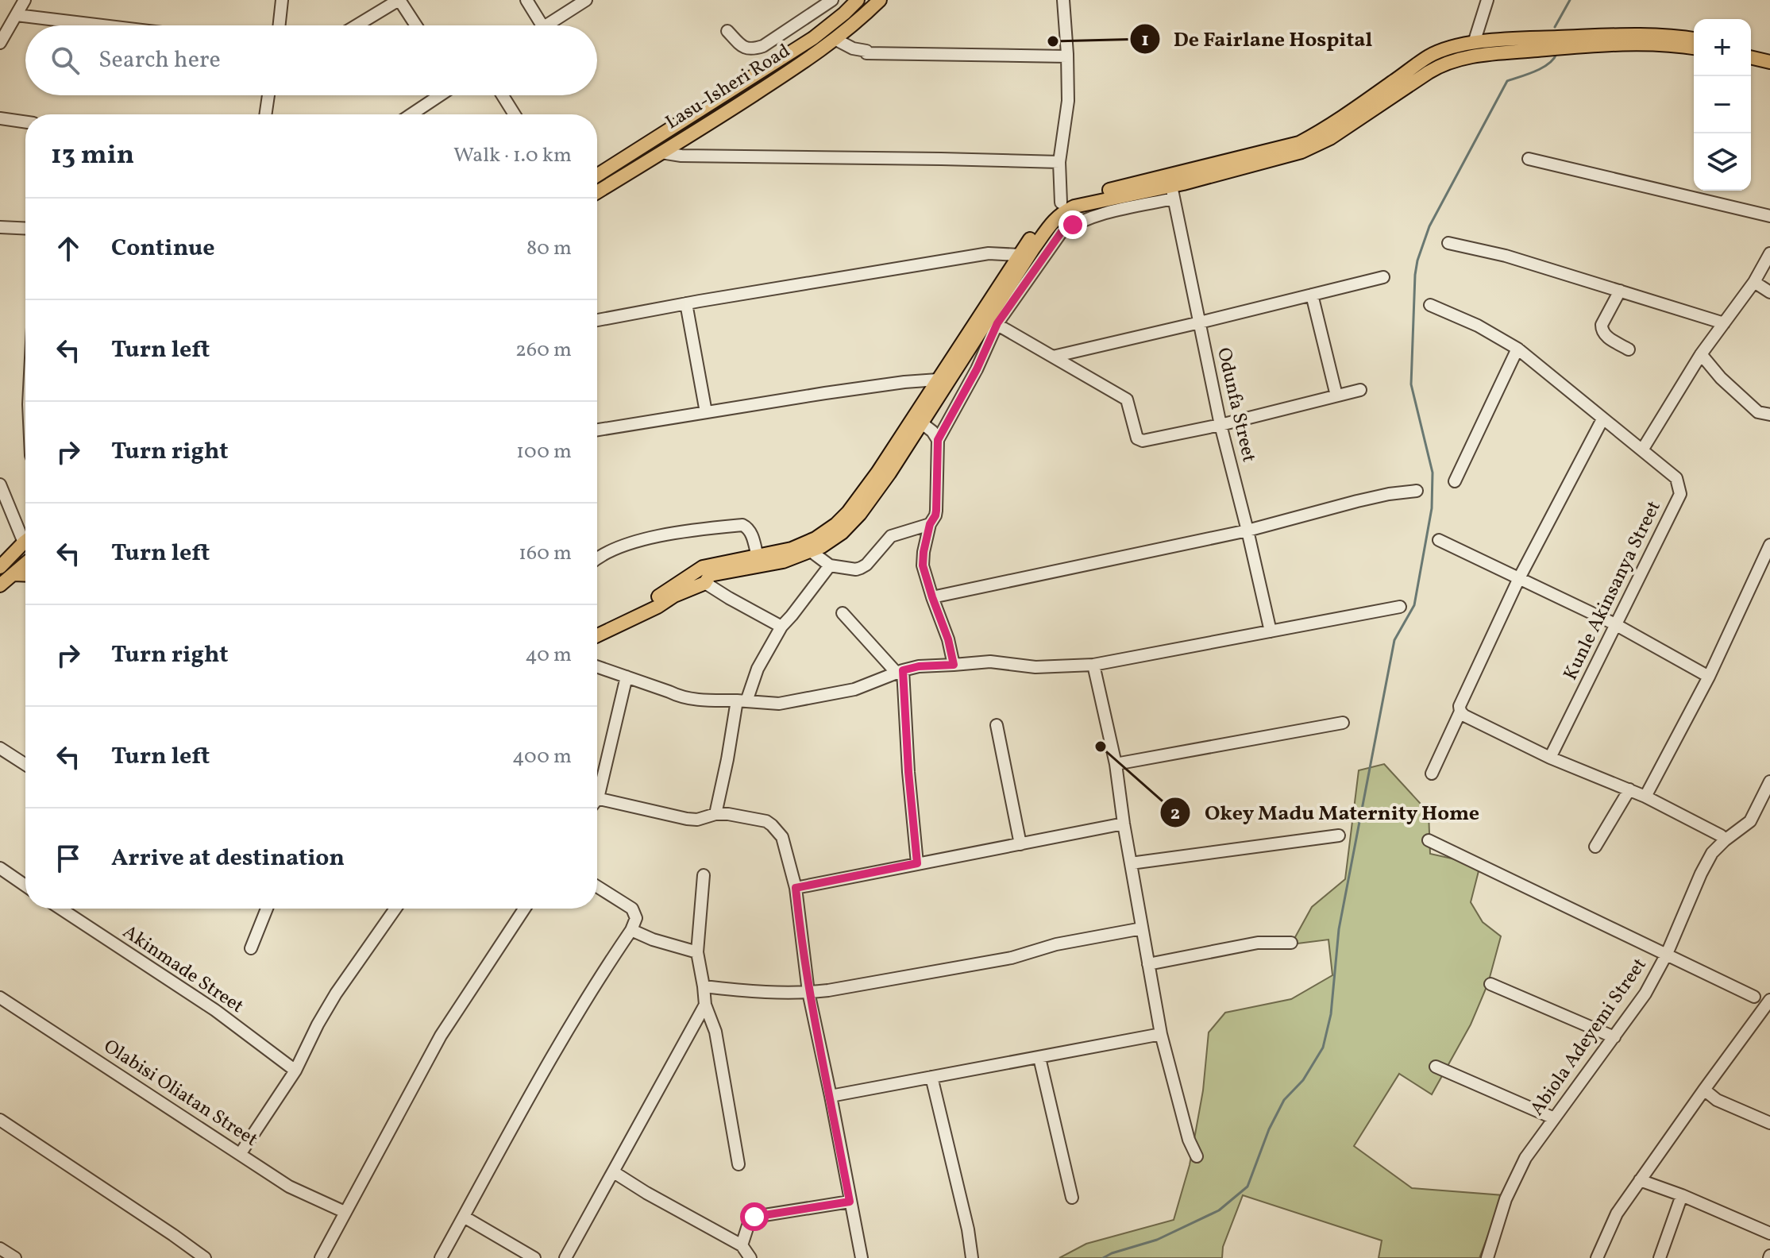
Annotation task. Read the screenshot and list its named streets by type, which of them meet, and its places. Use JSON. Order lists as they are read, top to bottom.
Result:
{
  "streets": {
    "main road": ["Lasu-Isheri Road"],
    "street": [
      "Odunfa Street",
      "Kunle Akinsanya Street",
      "Akinmade Street",
      "Abiola Adeyemi Street",
      "Olabisi Oliatan Street"
    ]
  },
  "places": ["De Fairlane Hospital", "Okey Madu Maternity Home"],
  "page": {
    "map_buttons": ["+", "−"],
    "search": "Search here",
    "heading": ["13 min", "Walk · 1.0 km"],
    "list": [
      ["Continue", "80 m"],
      ["Turn left", "260 m"],
      ["Turn right", "100 m"],
      ["Turn left", "160 m"],
      ["Turn right", "40 m"],
      ["Turn left", "400 m"],
      "Arrive at destination"
    ]
  }
}
